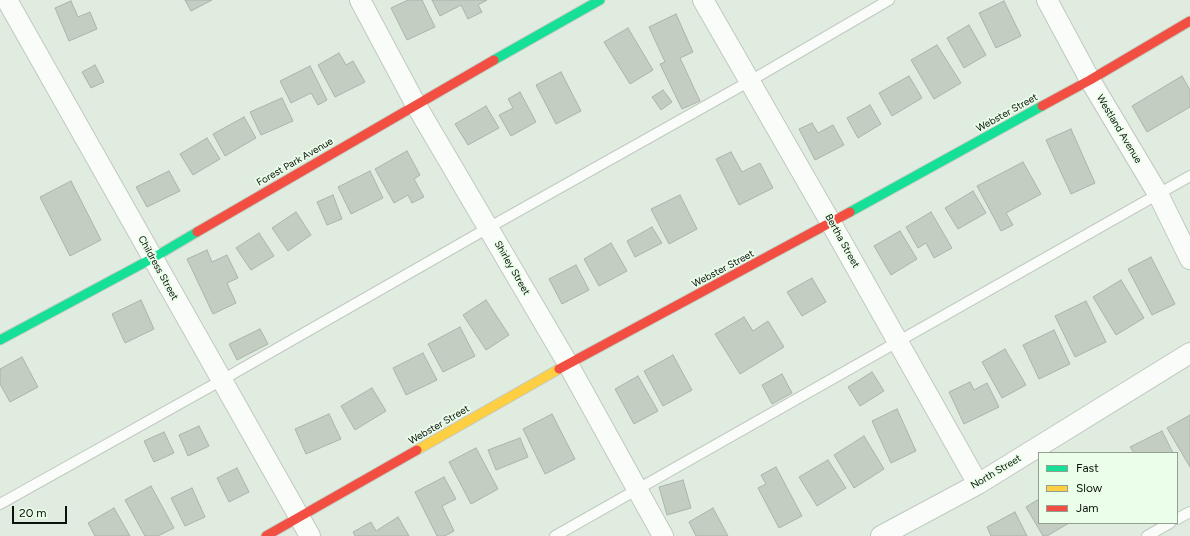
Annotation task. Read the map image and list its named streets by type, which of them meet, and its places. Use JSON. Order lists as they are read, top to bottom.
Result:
{
  "streets": {
    "street": [
      "Webster Street",
      "Westland Avenue",
      "Forest Park Avenue",
      "Bertha Street",
      "Childress Street",
      "Shirley Street",
      "North Street"
    ]
  },
  "crossings": [
    ["Webster Street", "Westland Avenue"],
    ["Webster Street", "Bertha Street"],
    ["Webster Street", "Childress Street"],
    ["Webster Street", "Shirley Street"],
    ["Forest Park Avenue", "Childress Street"],
    ["Forest Park Avenue", "Shirley Street"],
    ["Bertha Street", "North Street"]
  ],
  "legend": ["Fast", "Slow", "Jam"],
  "scale_bar": "20 m"
}
